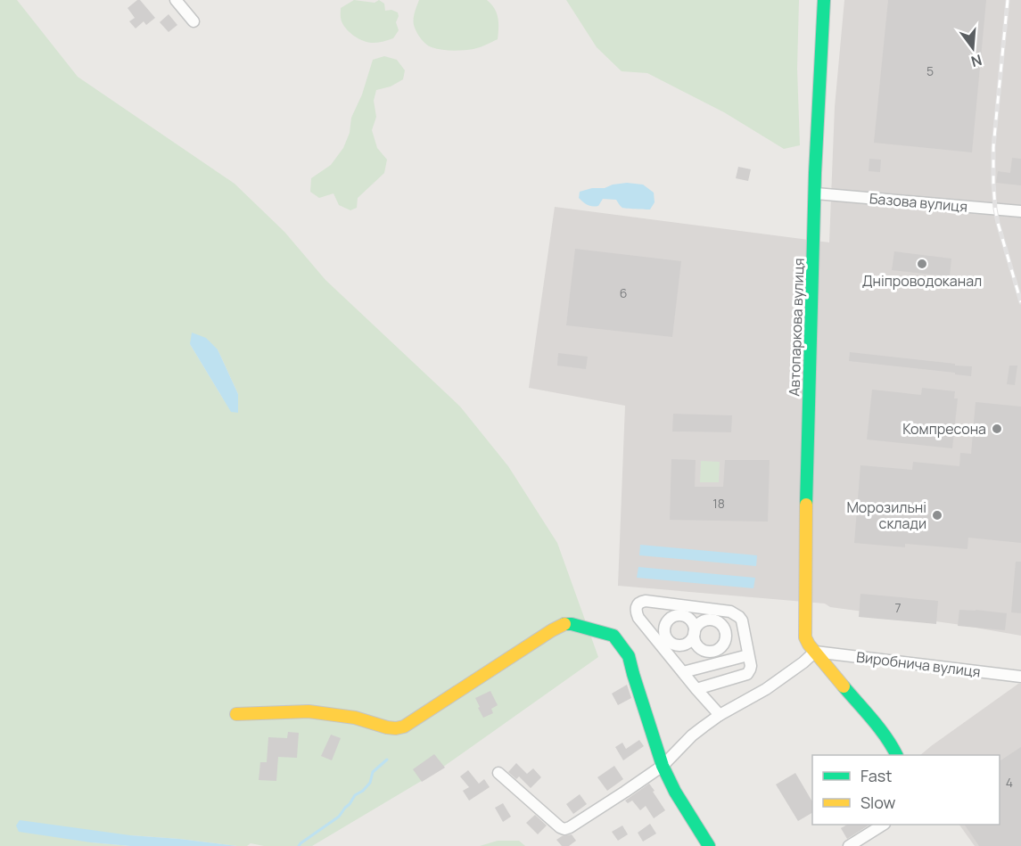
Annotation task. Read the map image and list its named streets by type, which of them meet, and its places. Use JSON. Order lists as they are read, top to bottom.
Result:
{
  "streets": {
    "street": ["Базова вулиця", "Автопаркова вулиця", "Виробнича вулиця"]
  },
  "crossings": [
    ["Базова вулиця", "Автопаркова вулиця"],
    ["Автопаркова вулиця", "Виробнича вулиця"]
  ],
  "places": ["Дніпроводоканал", "Компресона", "Морозильні склади"],
  "house_numbers": [
    "5",
    "6",
    "18",
    "7",
    "4"
  ],
  "legend": ["Fast", "Slow"],
  "north": "bottom"
}
